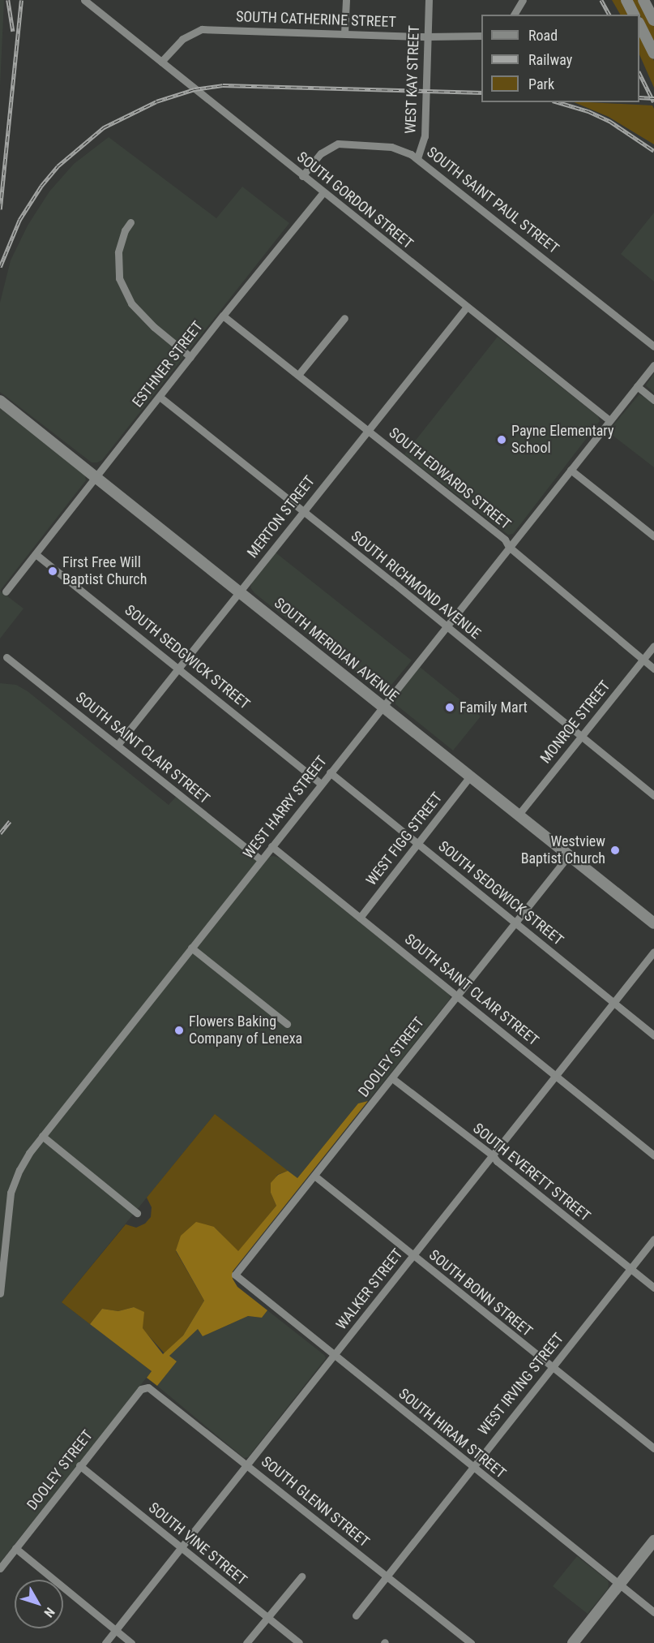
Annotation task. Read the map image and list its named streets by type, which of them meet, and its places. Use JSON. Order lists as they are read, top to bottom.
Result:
{
  "streets": {
    "main road": ["SOUTH MERIDIAN AVENUE"],
    "street": [
      "SOUTH CATHERINE STREET",
      "WEST KAY STREET",
      "SOUTH GORDON STREET",
      "SOUTH SAINT PAUL STREET",
      "ESTHNER STREET",
      "SOUTH EDWARDS STREET",
      "MERTON STREET",
      "SOUTH RICHMOND AVENUE",
      "SOUTH SEDGWICK STREET",
      "MONROE STREET",
      "SOUTH SAINT CLAIR STREET",
      "WEST HARRY STREET",
      "WEST FIGG STREET",
      "DOOLEY STREET",
      "SOUTH EVERETT STREET",
      "WALKER STREET",
      "SOUTH BONN STREET",
      "WEST IRVING STREET",
      "SOUTH HIRAM STREET",
      "SOUTH GLENN STREET",
      "SOUTH VINE STREET"
    ]
  },
  "crossings": [
    ["SOUTH CATHERINE STREET", "WEST KAY STREET"],
    ["SOUTH CATHERINE STREET", "SOUTH GORDON STREET"],
    ["WEST KAY STREET", "SOUTH SAINT PAUL STREET"],
    ["SOUTH GORDON STREET", "SOUTH SAINT PAUL STREET"],
    ["SOUTH GORDON STREET", "ESTHNER STREET"],
    ["SOUTH GORDON STREET", "MERTON STREET"],
    ["SOUTH GORDON STREET", "WEST HARRY STREET"],
    ["ESTHNER STREET", "SOUTH EDWARDS STREET"],
    ["ESTHNER STREET", "SOUTH RICHMOND AVENUE"],
    ["ESTHNER STREET", "SOUTH MERIDIAN AVENUE"],
    ["ESTHNER STREET", "SOUTH SEDGWICK STREET"],
    ["SOUTH EDWARDS STREET", "MERTON STREET"],
    ["SOUTH EDWARDS STREET", "MONROE STREET"],
    ["SOUTH EDWARDS STREET", "WEST HARRY STREET"],
    ["MERTON STREET", "SOUTH RICHMOND AVENUE"],
    ["MERTON STREET", "SOUTH MERIDIAN AVENUE"],
    ["MERTON STREET", "SOUTH SEDGWICK STREET"],
    ["MERTON STREET", "SOUTH SAINT CLAIR STREET"],
    ["SOUTH RICHMOND AVENUE", "MONROE STREET"],
    ["SOUTH RICHMOND AVENUE", "WEST HARRY STREET"],
    ["SOUTH MERIDIAN AVENUE", "MONROE STREET"],
    ["SOUTH MERIDIAN AVENUE", "WEST HARRY STREET"],
    ["SOUTH MERIDIAN AVENUE", "WEST FIGG STREET"],
    ["SOUTH MERIDIAN AVENUE", "DOOLEY STREET"],
    ["SOUTH SEDGWICK STREET", "WEST HARRY STREET"],
    ["SOUTH SEDGWICK STREET", "WEST FIGG STREET"],
    ["SOUTH SEDGWICK STREET", "DOOLEY STREET"],
    ["SOUTH SEDGWICK STREET", "WALKER STREET"],
    ["SOUTH SAINT CLAIR STREET", "WEST HARRY STREET"],
    ["SOUTH SAINT CLAIR STREET", "WEST FIGG STREET"],
    ["SOUTH SAINT CLAIR STREET", "DOOLEY STREET"],
    ["SOUTH SAINT CLAIR STREET", "WALKER STREET"],
    ["DOOLEY STREET", "SOUTH EVERETT STREET"],
    ["DOOLEY STREET", "SOUTH BONN STREET"],
    ["DOOLEY STREET", "SOUTH HIRAM STREET"],
    ["DOOLEY STREET", "SOUTH GLENN STREET"],
    ["DOOLEY STREET", "SOUTH VINE STREET"],
    ["SOUTH EVERETT STREET", "WALKER STREET"],
    ["SOUTH EVERETT STREET", "WEST IRVING STREET"],
    ["WALKER STREET", "SOUTH BONN STREET"],
    ["WALKER STREET", "SOUTH HIRAM STREET"],
    ["WALKER STREET", "SOUTH GLENN STREET"],
    ["WALKER STREET", "SOUTH VINE STREET"],
    ["SOUTH BONN STREET", "WEST IRVING STREET"],
    ["WEST IRVING STREET", "SOUTH HIRAM STREET"],
    ["WEST IRVING STREET", "SOUTH GLENN STREET"]
  ],
  "places": [
    "Payne Elementary School",
    "First Free Will Baptist Church",
    "Family Mart",
    "Westview Baptist Church",
    "Flowers Baking Company of Lenexa"
  ],
  "legend": ["Road", "Railway", "Park"],
  "north": "bottom right"
}
